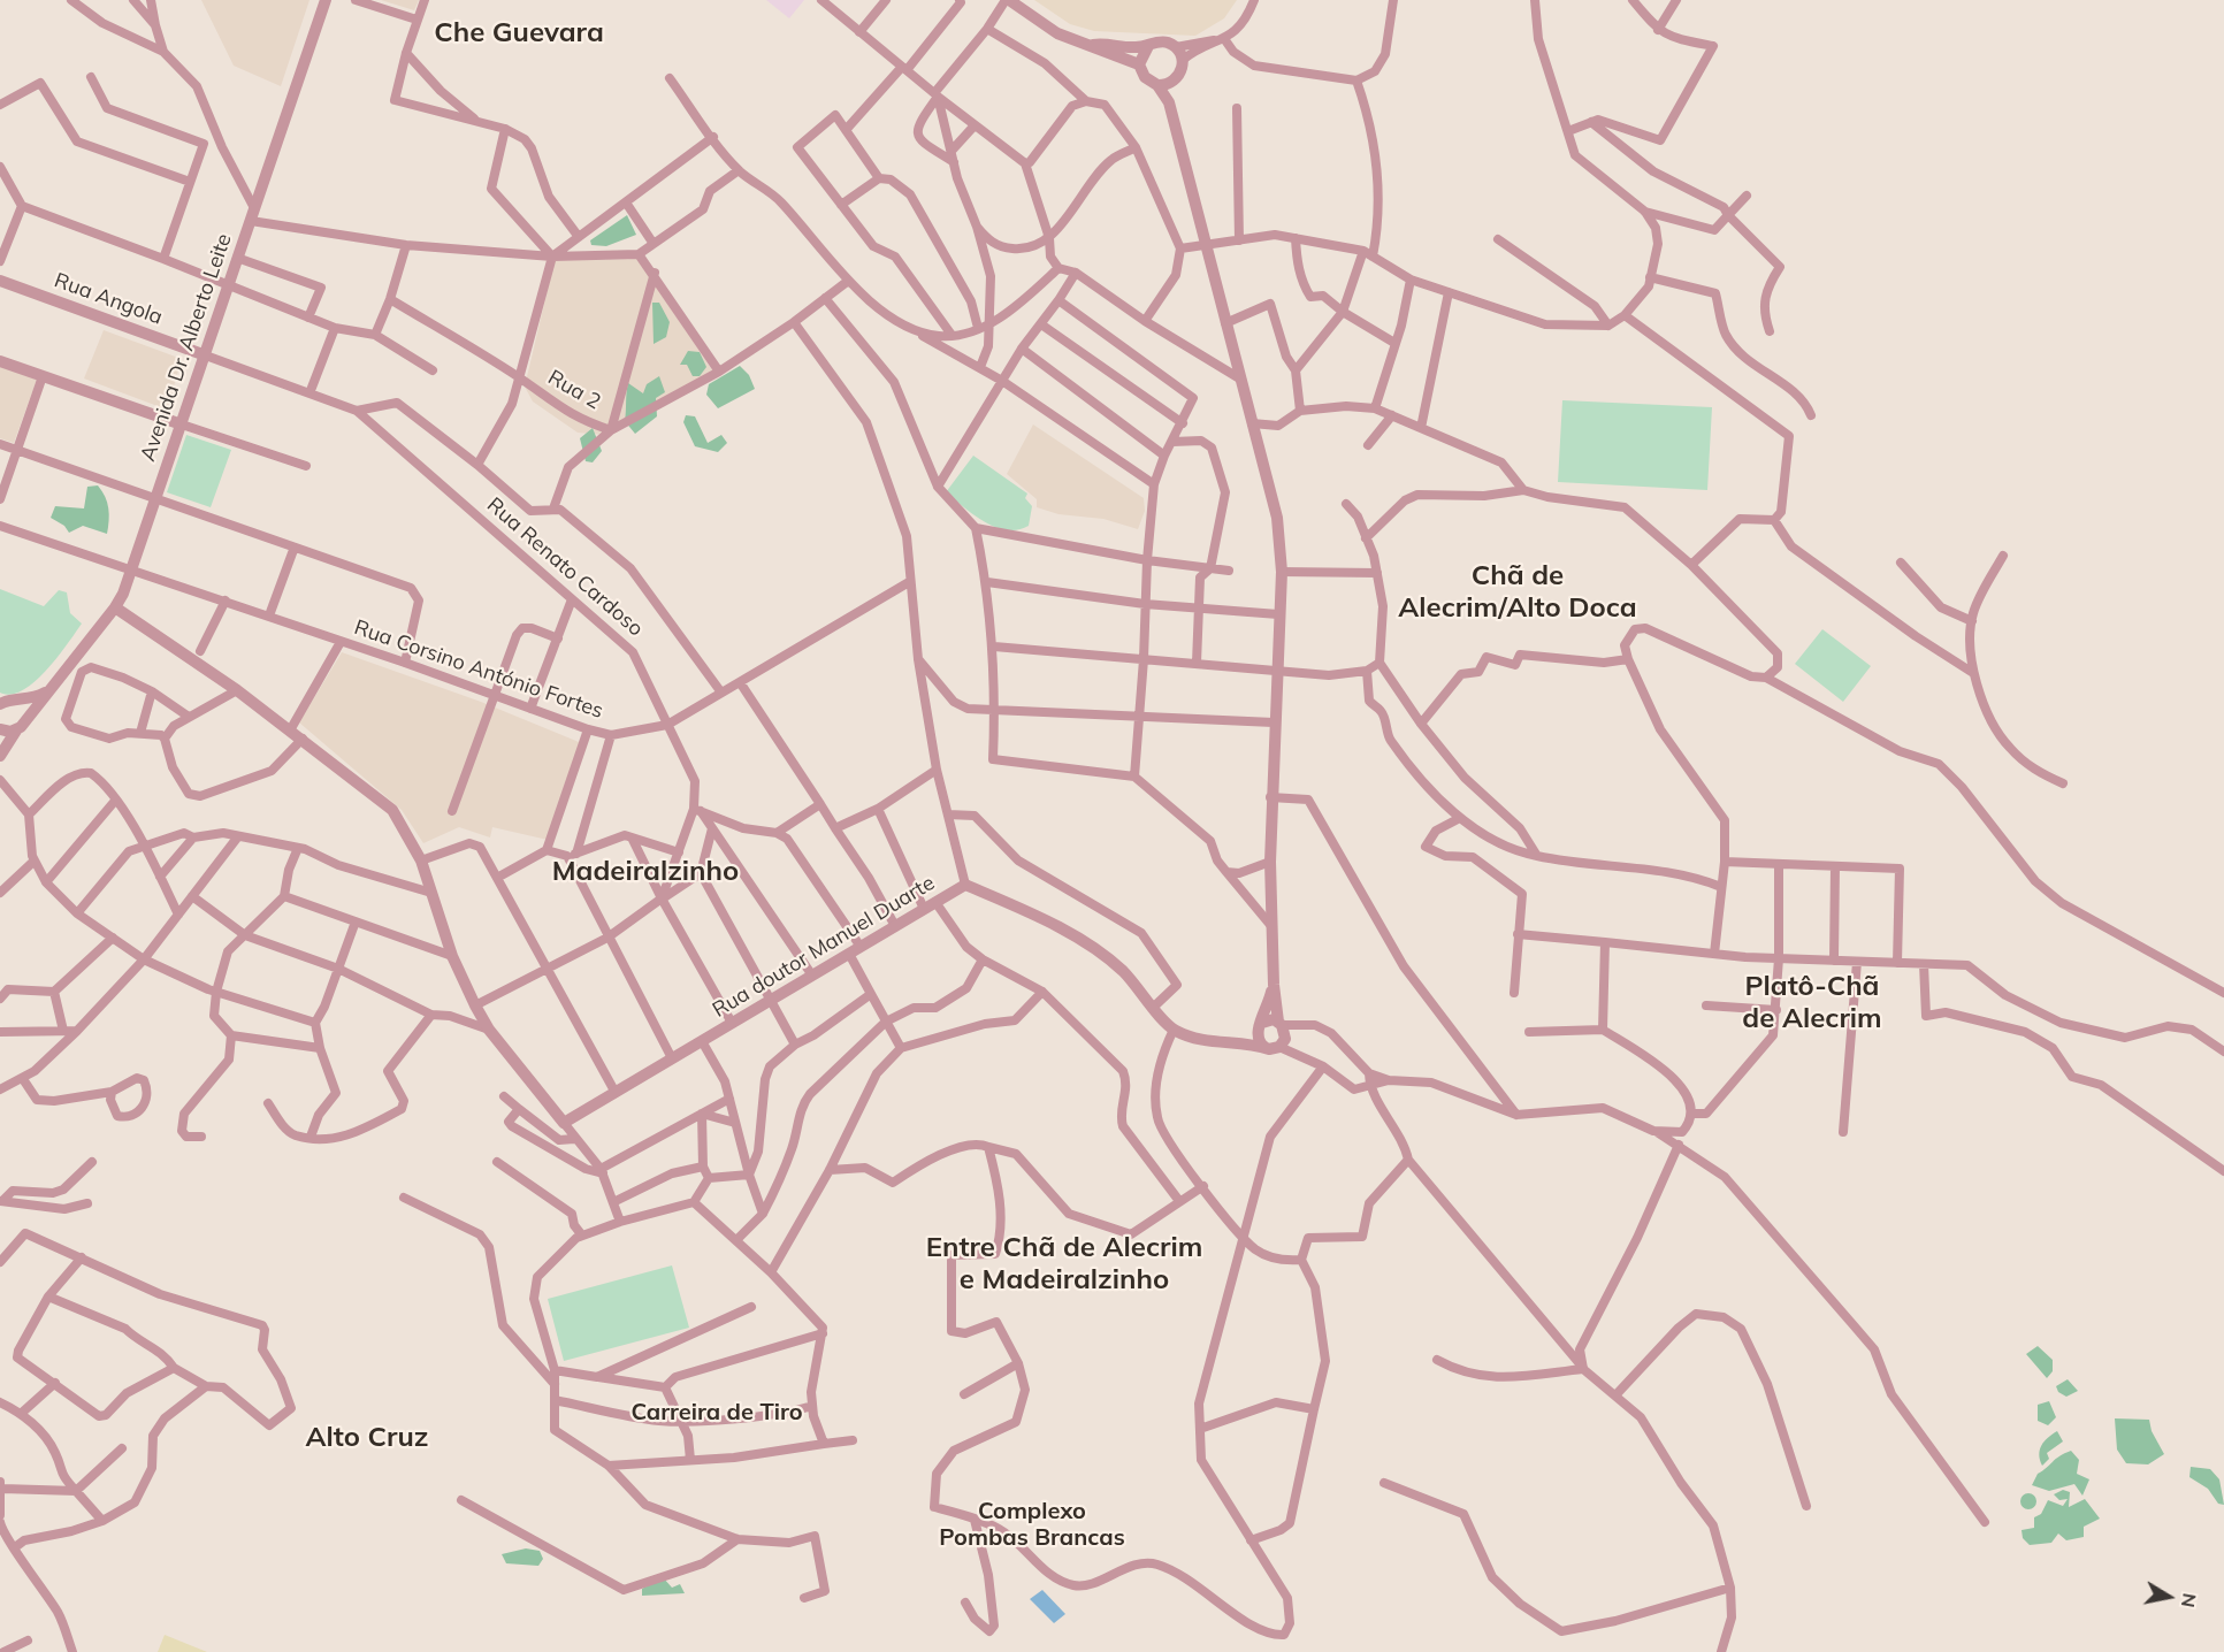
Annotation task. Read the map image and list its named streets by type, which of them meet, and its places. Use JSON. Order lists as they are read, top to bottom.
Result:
{
  "streets": {
    "street": [
      "Rua Angola",
      "Avenida Dr. Alberto Leite",
      "Rua 2",
      "Rua Renato Cardoso",
      "Rua Corsino António Fortes",
      "Rua doutor Manuel Duarte"
    ]
  },
  "crossings": [
    ["Rua Angola", "Avenida Dr. Alberto Leite"],
    ["Rua Angola", "Rua Renato Cardoso"],
    ["Avenida Dr. Alberto Leite", "Rua Renato Cardoso"],
    ["Avenida Dr. Alberto Leite", "Rua Corsino António Fortes"],
    ["Rua Renato Cardoso", "Rua Corsino António Fortes"]
  ],
  "districts": [
    "Che Guevara",
    "Chã de Alecrim/Alto Doca",
    "Madeiralzinho",
    "Platô-Chã de Alecrim",
    "Entre Chã de Alecrim e Madeiralzinho",
    "Carreira de Tiro",
    "Alto Cruz",
    "Complexo Pombas Brancas"
  ],
  "north": "right"
}
